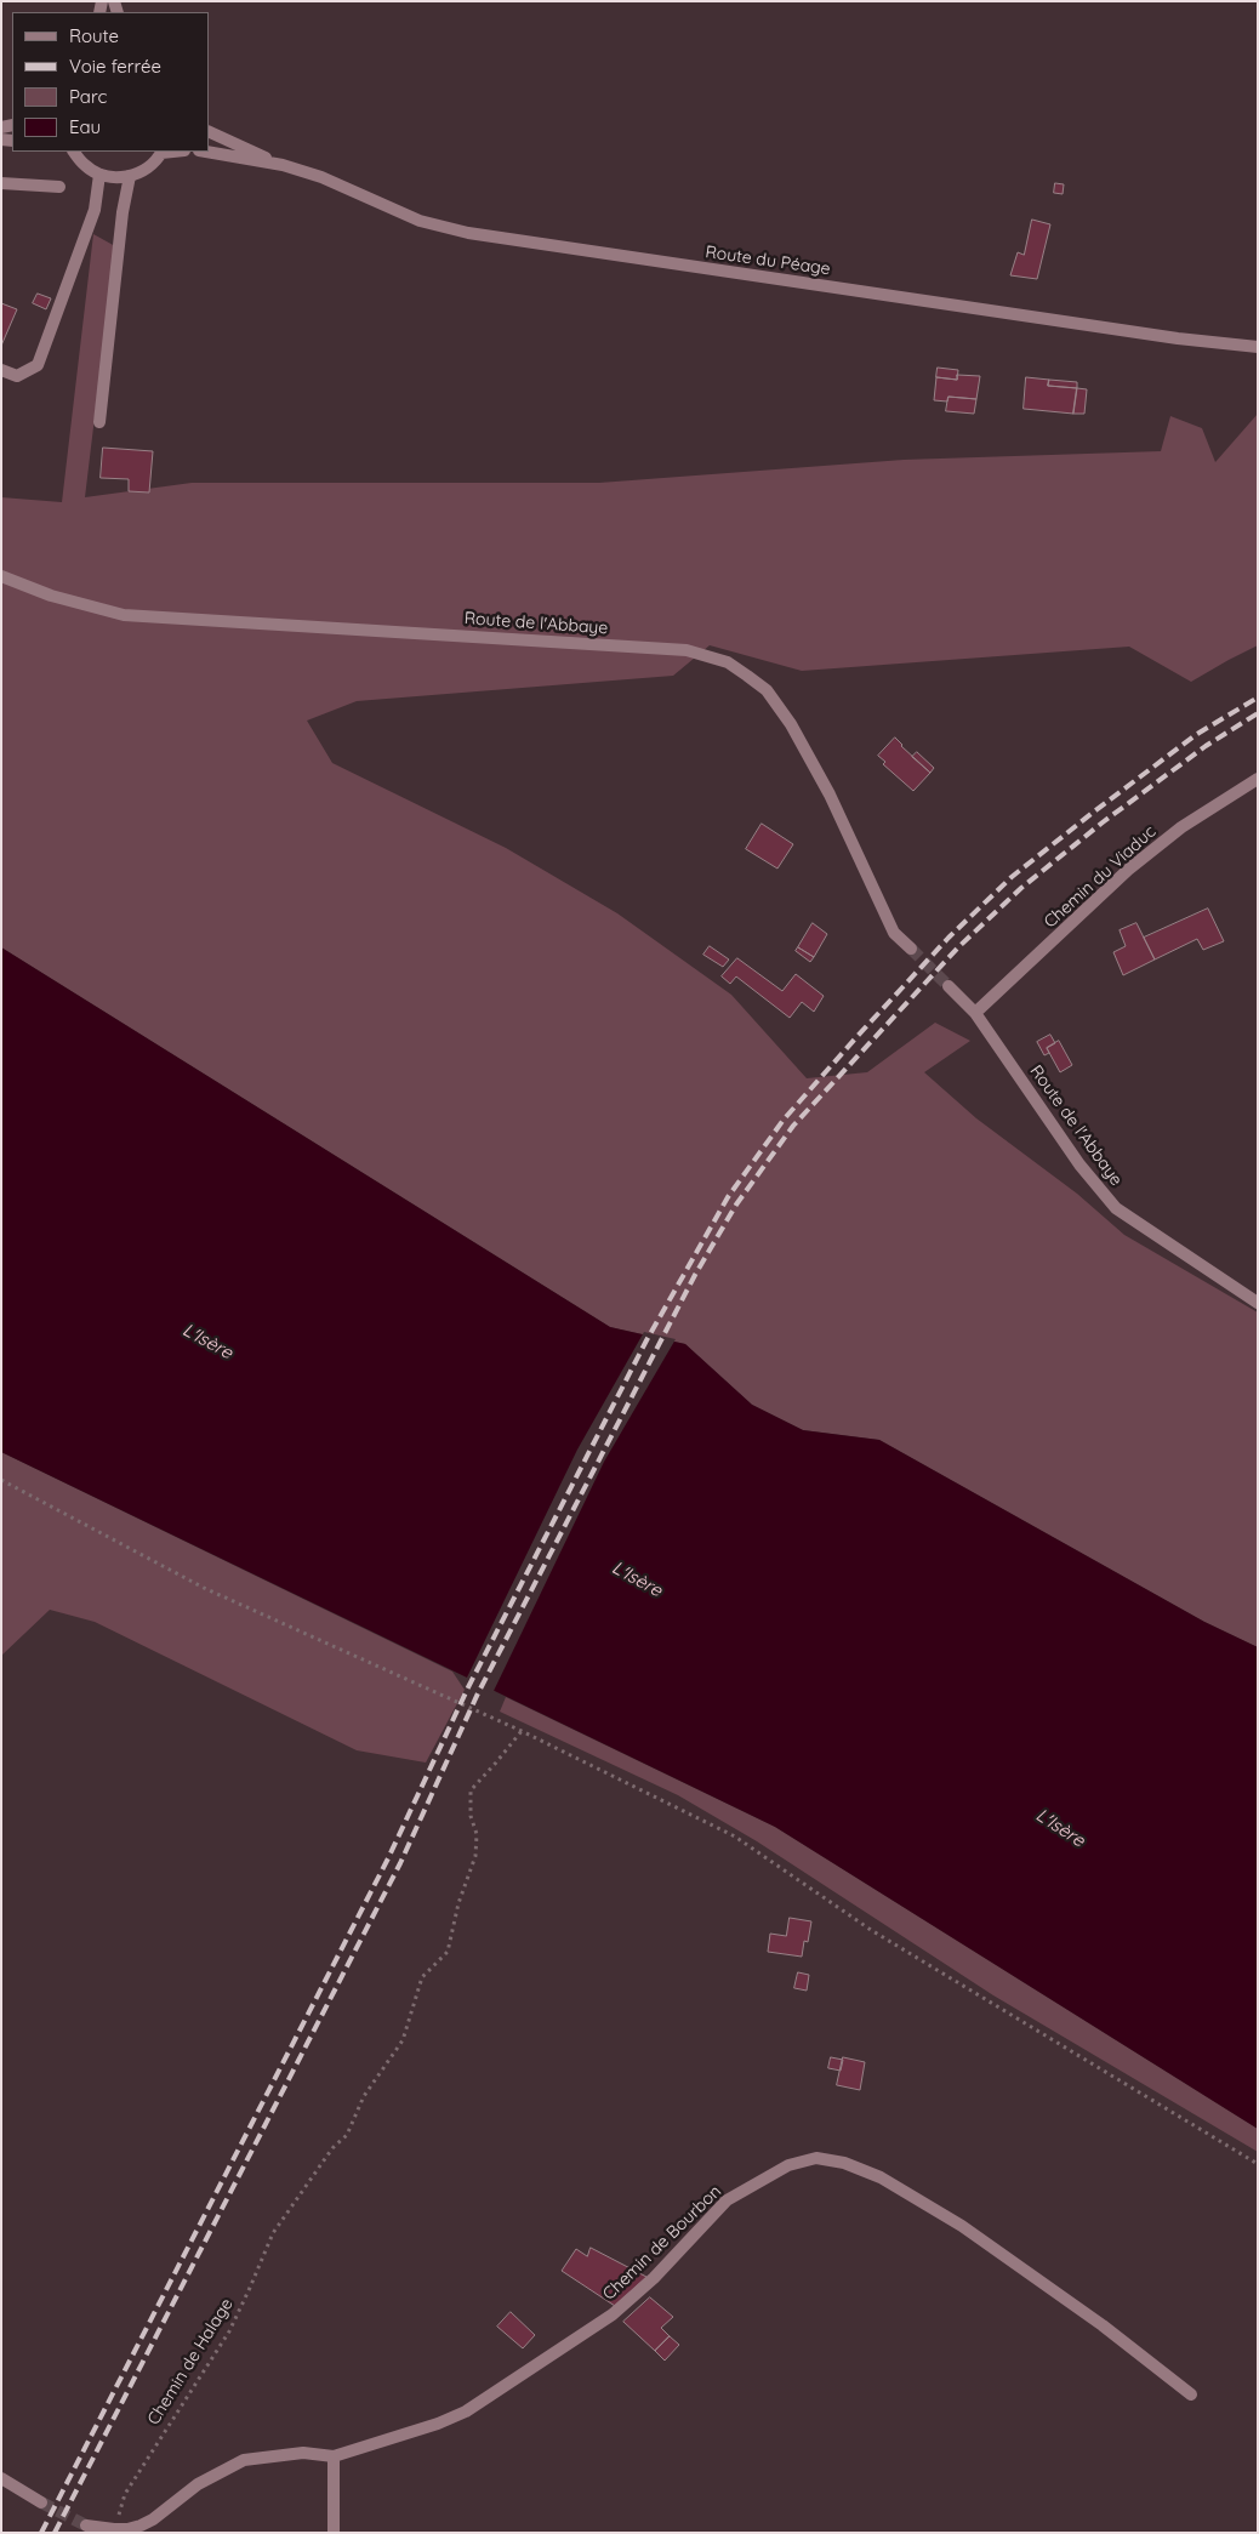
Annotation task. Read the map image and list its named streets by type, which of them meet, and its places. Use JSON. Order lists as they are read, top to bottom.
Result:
{
  "streets": {
    "street": [
      "Route du Péage",
      "Route de l'Abbaye",
      "Chemin du Viaduc",
      "Chemin de Bourbon"
    ],
    "path": ["Chemin de Halage"]
  },
  "crossings": [
    ["Route de l'Abbaye", "Chemin du Viaduc"]
  ],
  "water": ["L'Isère"],
  "legend": [
    "Route",
    "Voie ferrée",
    "Parc",
    "Eau"
  ]
}
